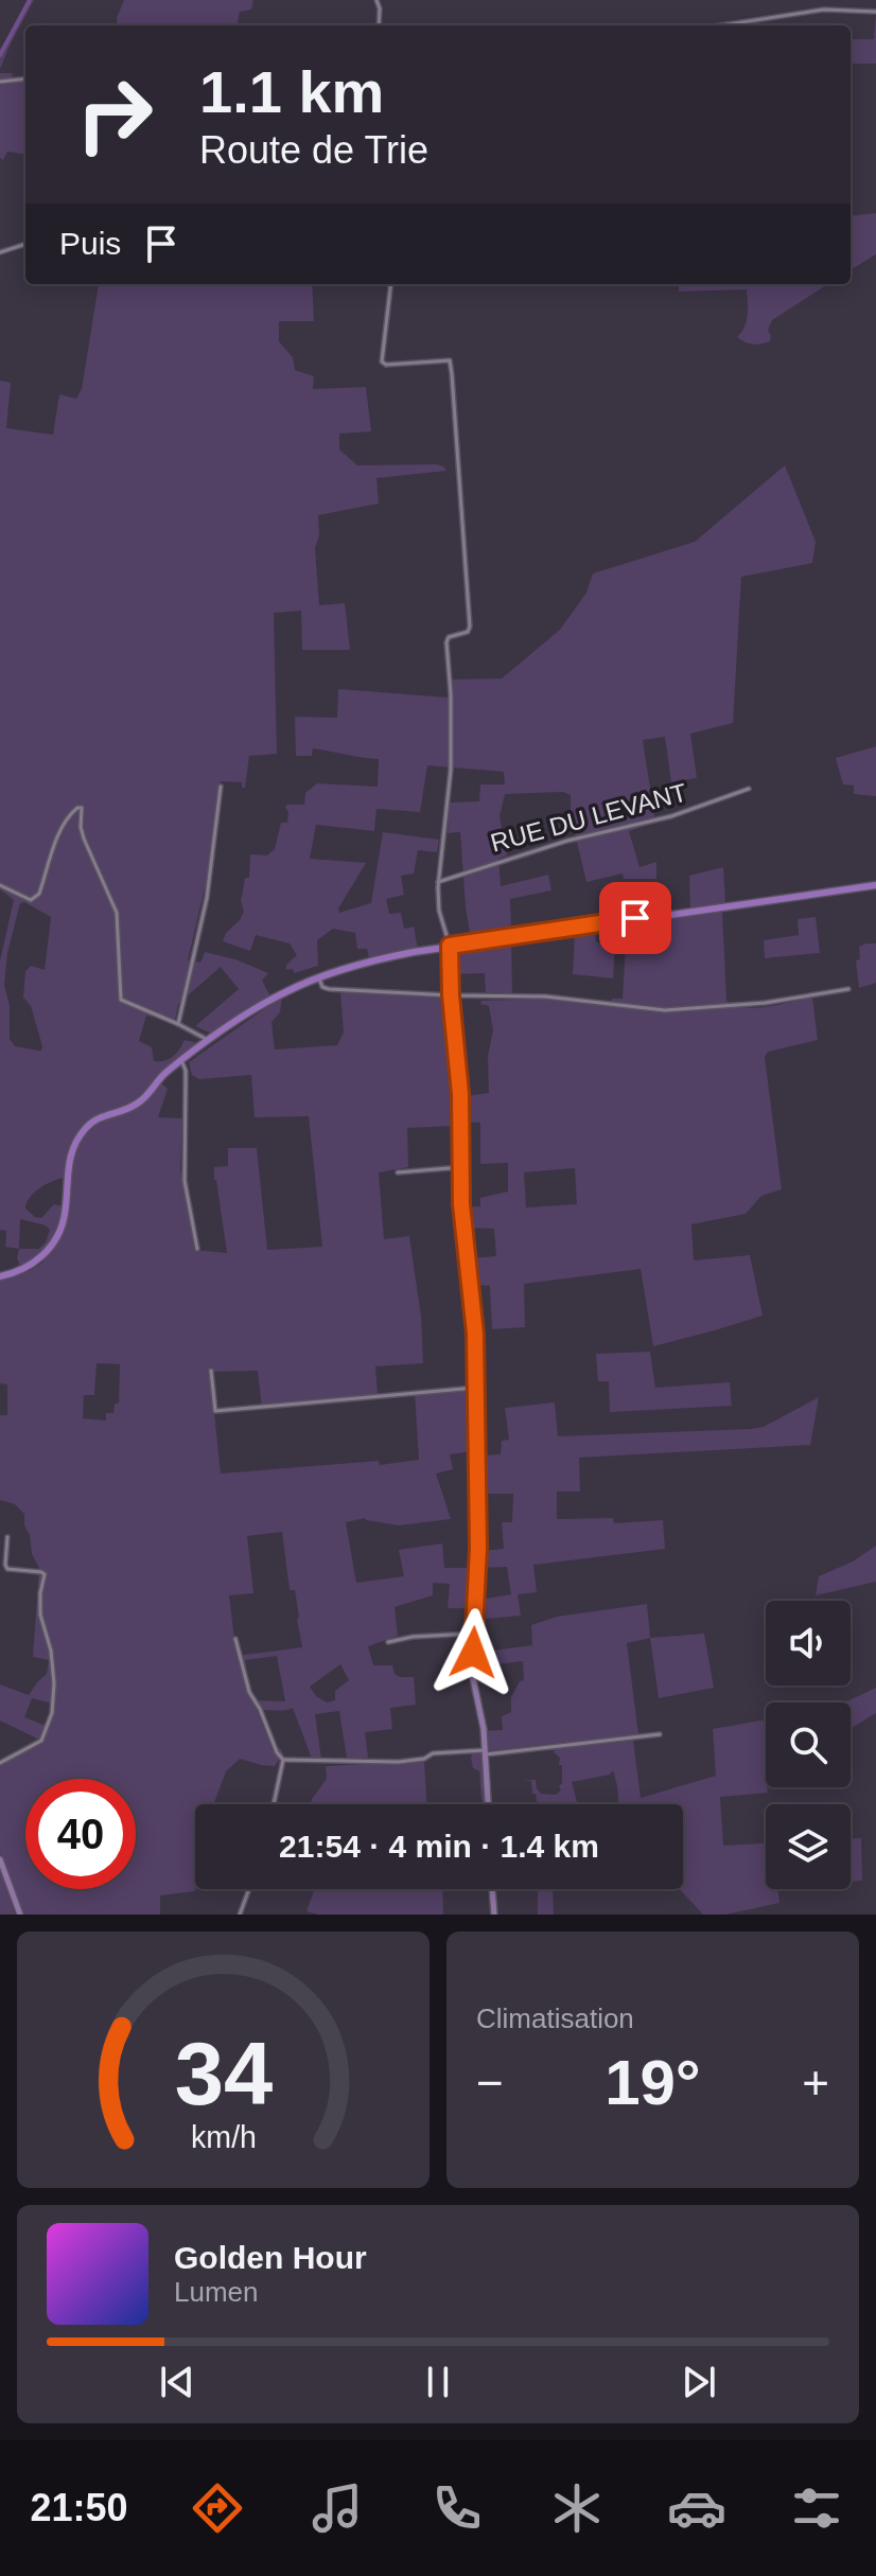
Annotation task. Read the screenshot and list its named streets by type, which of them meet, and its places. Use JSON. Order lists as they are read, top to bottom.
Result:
{
  "streets": {
    "street": ["RUE DU LEVANT"]
  },
  "page": {
    "turn": ["1.1 km", "Route de Trie"],
    "then": "Puis",
    "limit": "40",
    "trip": "21:54 · 4 min · 1.4 km",
    "tile": "Climatisation",
    "heat": ["−", "19°", "+"],
    "song": ["Golden Hour", "Lumen"],
    "tabs": "21:50",
    "gauge": ["34", "km/h"]
  }
}
